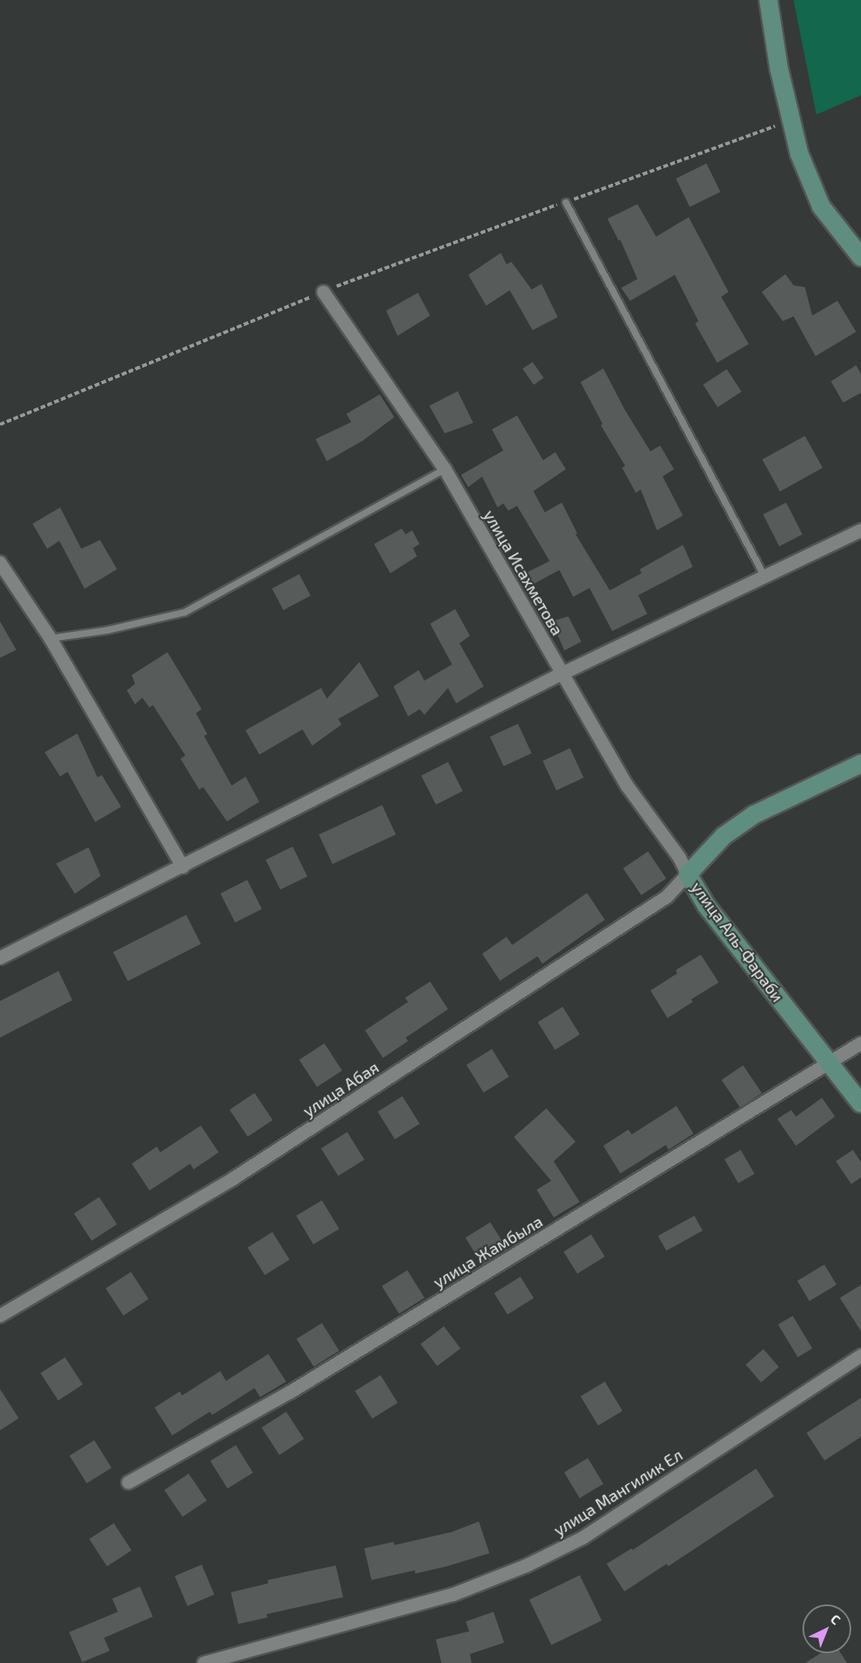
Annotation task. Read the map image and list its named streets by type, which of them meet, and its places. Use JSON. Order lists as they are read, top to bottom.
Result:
{
  "streets": {
    "street": [
      "улица Исахметова",
      "улица Аль-Фараби",
      "улица Абая",
      "улица Жамбыла",
      "улица Мангилик Ел"
    ]
  },
  "crossings": [
    ["улица Исахметова", "улица Аль-Фараби"],
    ["улица Исахметова", "улица Абая"],
    ["улица Аль-Фараби", "улица Абая"],
    ["улица Аль-Фараби", "улица Жамбыла"]
  ],
  "north": "top right"
}
